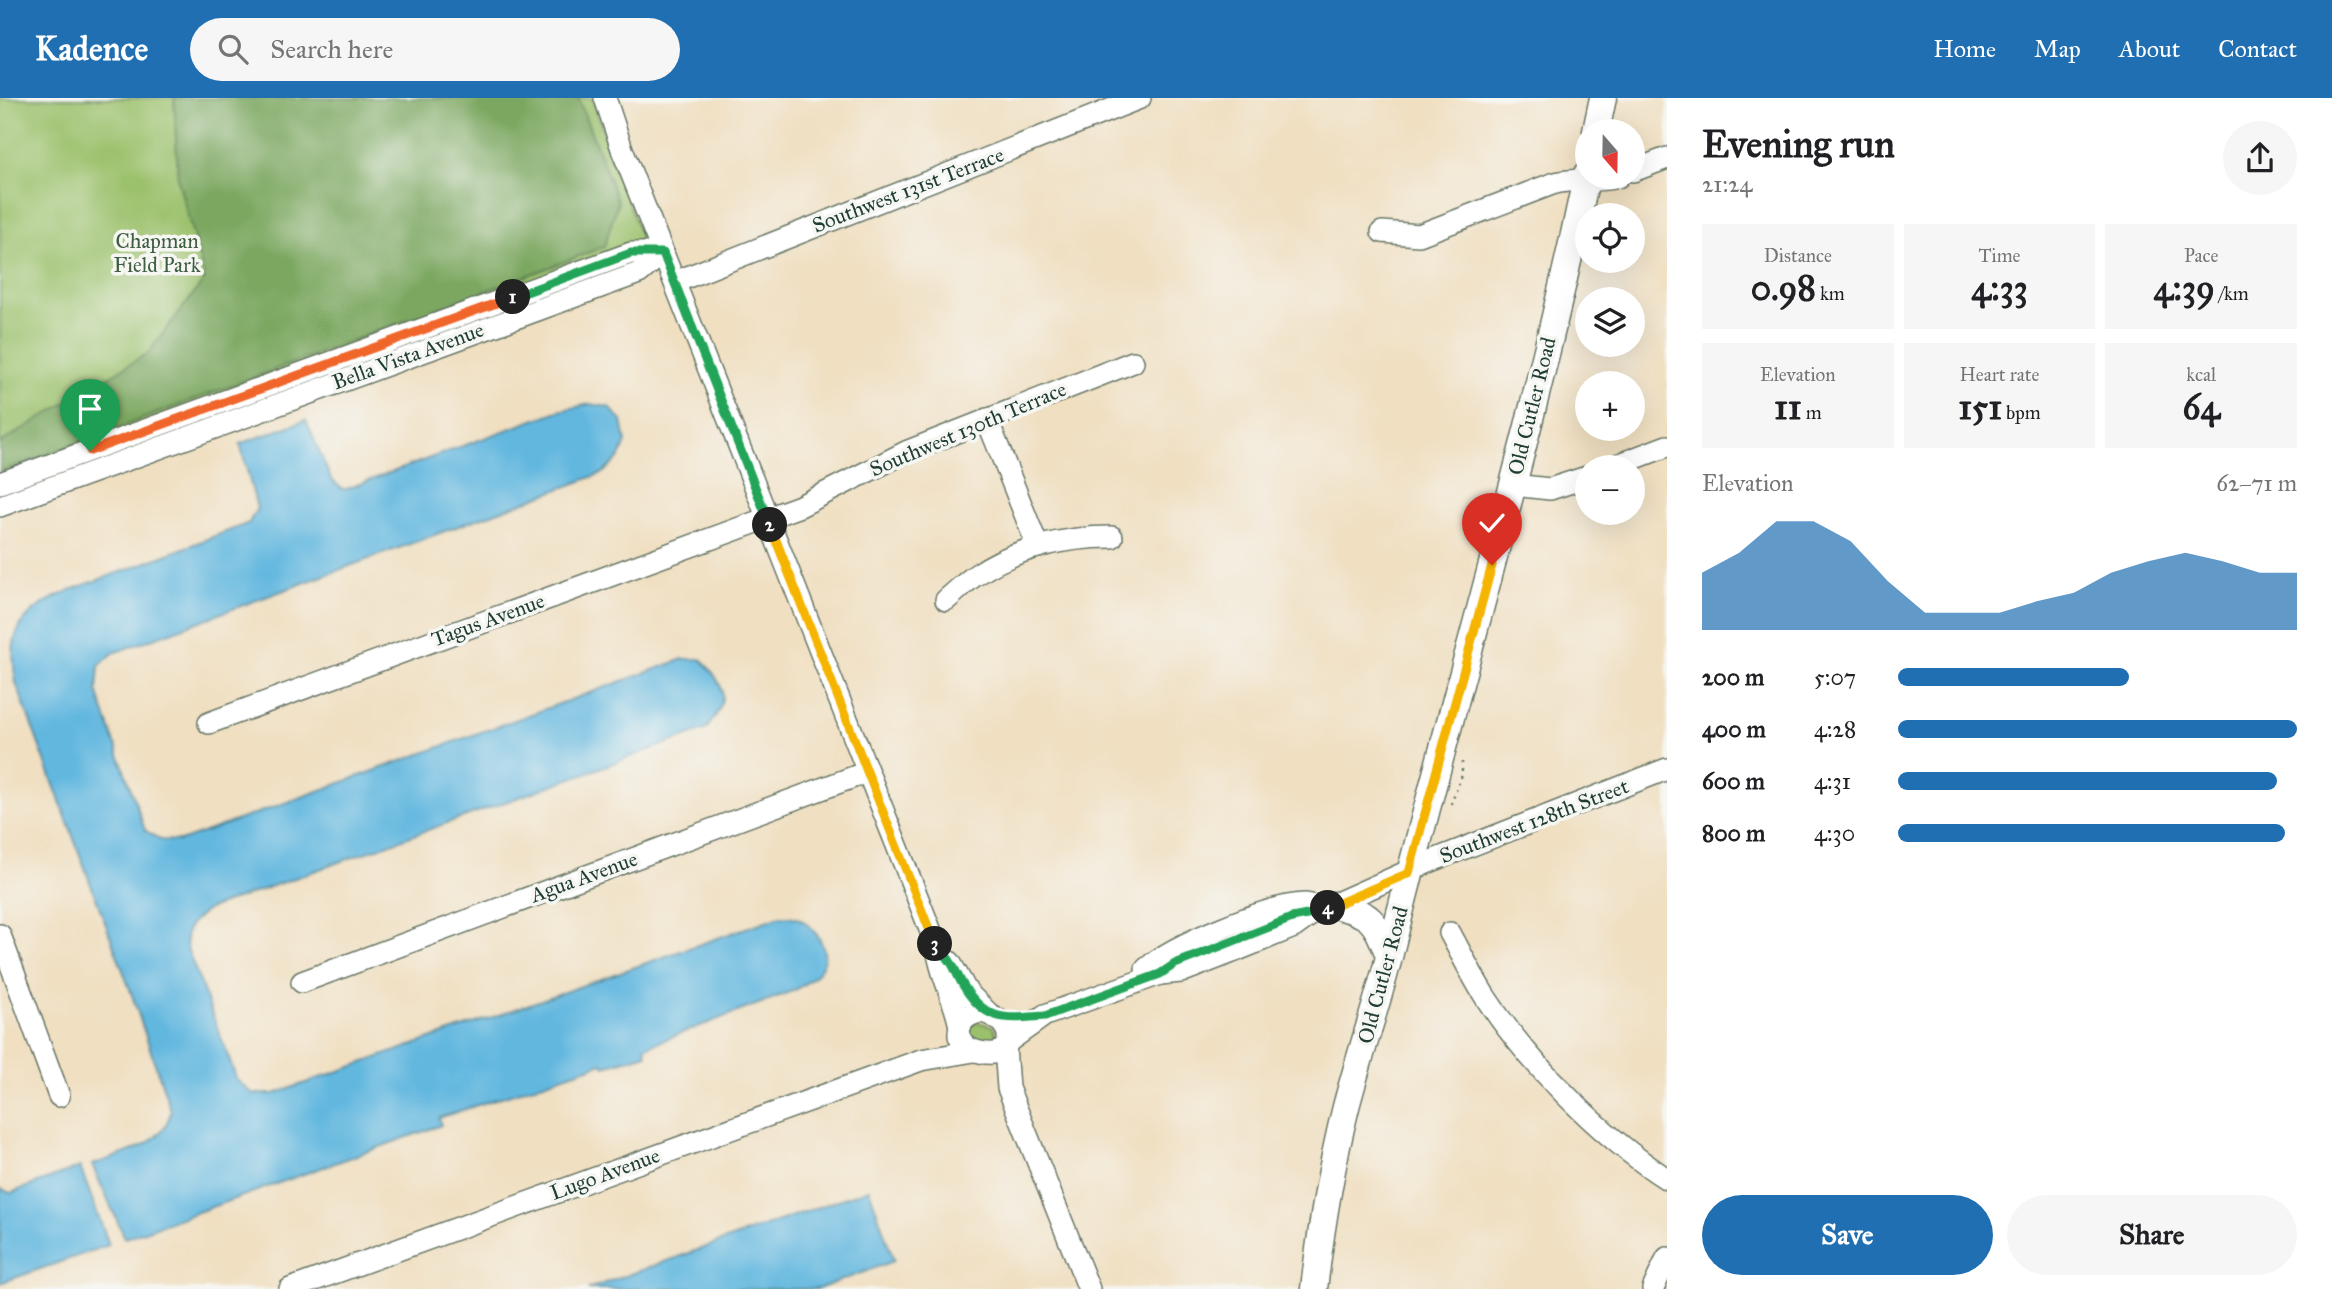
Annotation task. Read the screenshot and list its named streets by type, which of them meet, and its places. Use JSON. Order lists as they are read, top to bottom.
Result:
{
  "streets": {
    "main road": ["Old Cutler Road"],
    "street": [
      "Southwest 131st Terrace",
      "Bella Vista Avenue",
      "Southwest 130th Terrace",
      "Tagus Avenue",
      "Southwest 128th Street",
      "Agua Avenue",
      "Lugo Avenue"
    ]
  },
  "crossings": [
    ["Old Cutler Road", "Southwest 128th Street"],
    ["Southwest 130th Terrace", "Tagus Avenue"]
  ],
  "parks": ["Chapman Field Park"],
  "north": "bottom",
  "page": {
    "header": "Kadence",
    "search": "Search here",
    "nav": [
      "Home",
      "Map",
      "About",
      "Contact"
    ],
    "heading": ["Evening run", "21:24"],
    "map_buttons": ["+", "−"],
    "stats": [
      ["Distance", "0.98 km"],
      ["Time", "4:33"],
      ["Pace", "4:39 /km"],
      ["Elevation", "11 m"],
      ["Heart rate", "151 bpm"],
      ["kcal", "64"]
    ],
    "pins": [
      "1",
      "2",
      "4",
      "3"
    ],
    "chart": ["Elevation", "62–71 m"],
    "list": [
      {
        "name": "200 m",
        "note": "5:07"
      },
      {
        "name": "400 m",
        "note": "4:28"
      },
      {
        "name": "600 m",
        "note": "4:31"
      },
      {
        "name": "800 m",
        "note": "4:30"
      }
    ],
    "buttons": ["Save", "Share"]
  }
}
